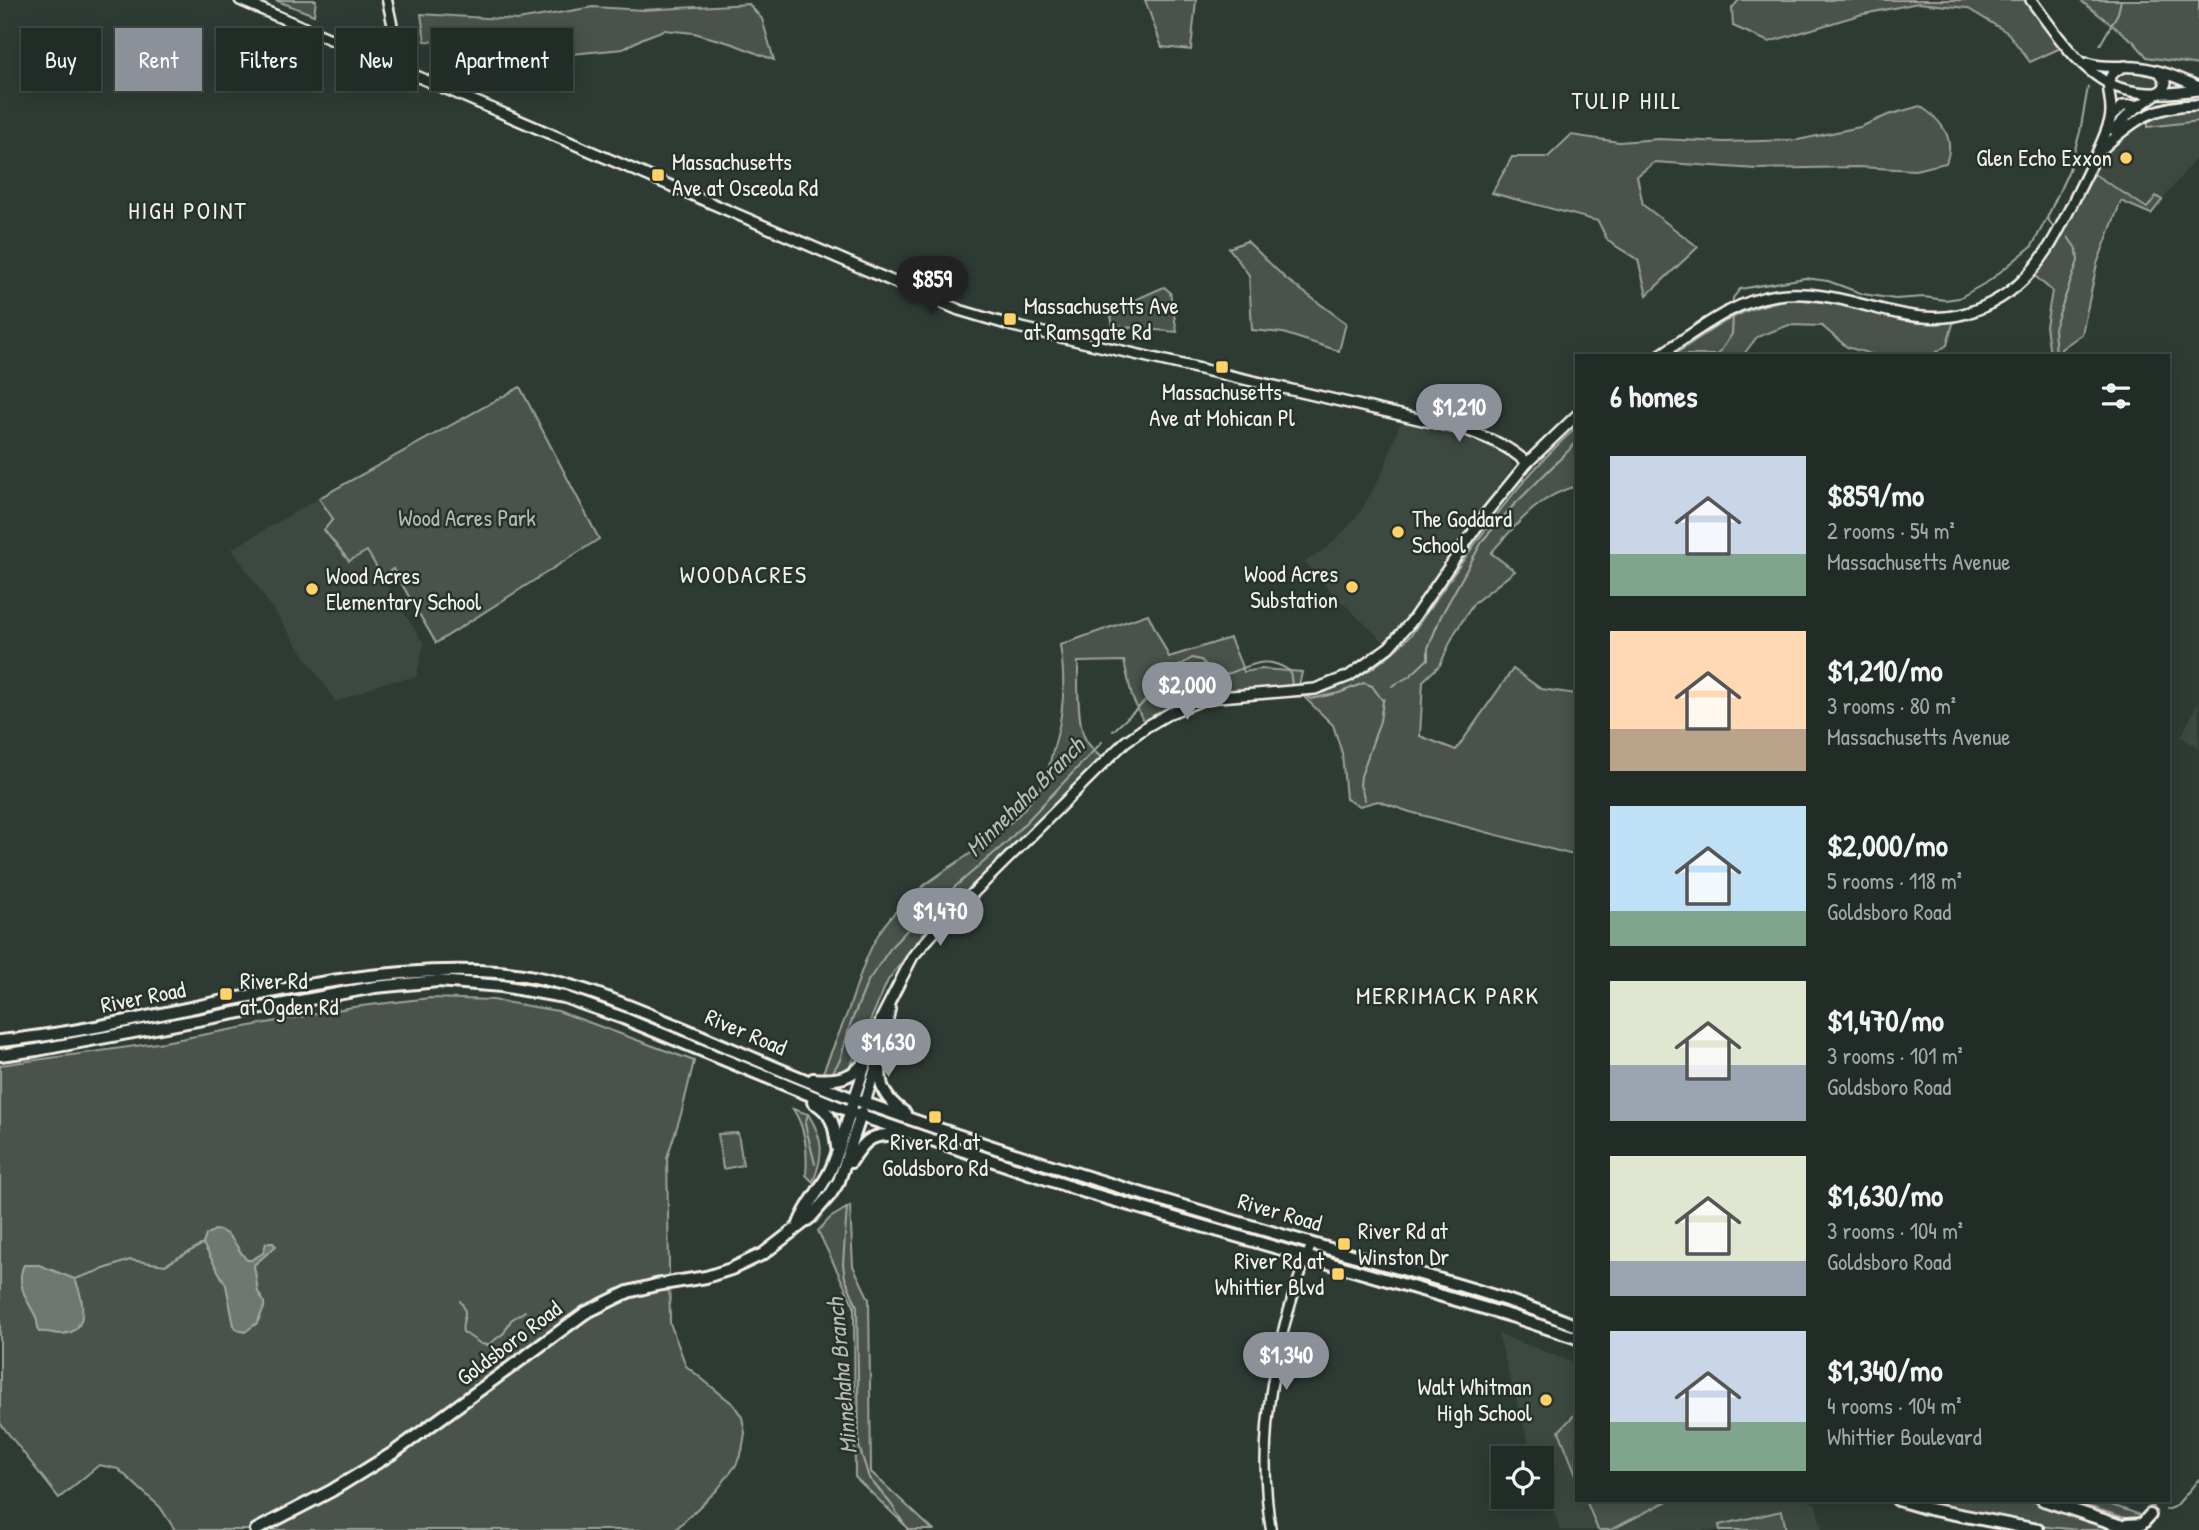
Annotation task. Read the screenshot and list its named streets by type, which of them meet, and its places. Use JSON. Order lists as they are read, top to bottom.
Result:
{
  "streets": {
    "main road": ["River Road", "Goldsboro Road"]
  },
  "crossings": [
    ["River Road", "Goldsboro Road"]
  ],
  "districts": [
    "TULIP HILL",
    "HIGH POINT",
    "WOODACRES",
    "MERRIMACK PARK"
  ],
  "water": ["Minnehaha Branch"],
  "parks": ["Wood Acres Park"],
  "places": {
    "other": [
      "Glen Echo Exxon",
      "The Goddard School",
      "Wood Acres Substation",
      "Wood Acres Elementary School",
      "Walt Whitman High School"
    ],
    "transit": [
      "Massachusetts Ave at Osceola Rd",
      "Massachusetts Ave at Ramsgate Rd",
      "Massachusetts Ave at Mohican Pl",
      "River Rd at Ogden Rd",
      "River Rd at Goldsboro Rd",
      "River Rd at Winston Dr",
      "River Rd at Whittier Blvd"
    ]
  },
  "page": {
    "chip": [
      "Buy",
      "Rent",
      "Filters",
      "New",
      "Apartment"
    ],
    "price": [
      "$859",
      "$1,210",
      "$2,000",
      "$1,470",
      "$1,630",
      "$1,340"
    ],
    "heading": "6 homes",
    "list": [
      {
        "name": "$859/mo",
        "note": "2 rooms · 54 m² · Massachusetts Avenue"
      },
      {
        "name": "$1,210/mo",
        "note": "3 rooms · 80 m² · Massachusetts Avenue"
      },
      {
        "name": "$2,000/mo",
        "note": "5 rooms · 118 m² · Goldsboro Road"
      },
      {
        "name": "$1,470/mo",
        "note": "3 rooms · 101 m² · Goldsboro Road"
      },
      {
        "name": "$1,630/mo",
        "note": "3 rooms · 104 m² · Goldsboro Road"
      },
      {
        "name": "$1,340/mo",
        "note": "4 rooms · 104 m² · Whittier Boulevard"
      }
    ]
  }
}
